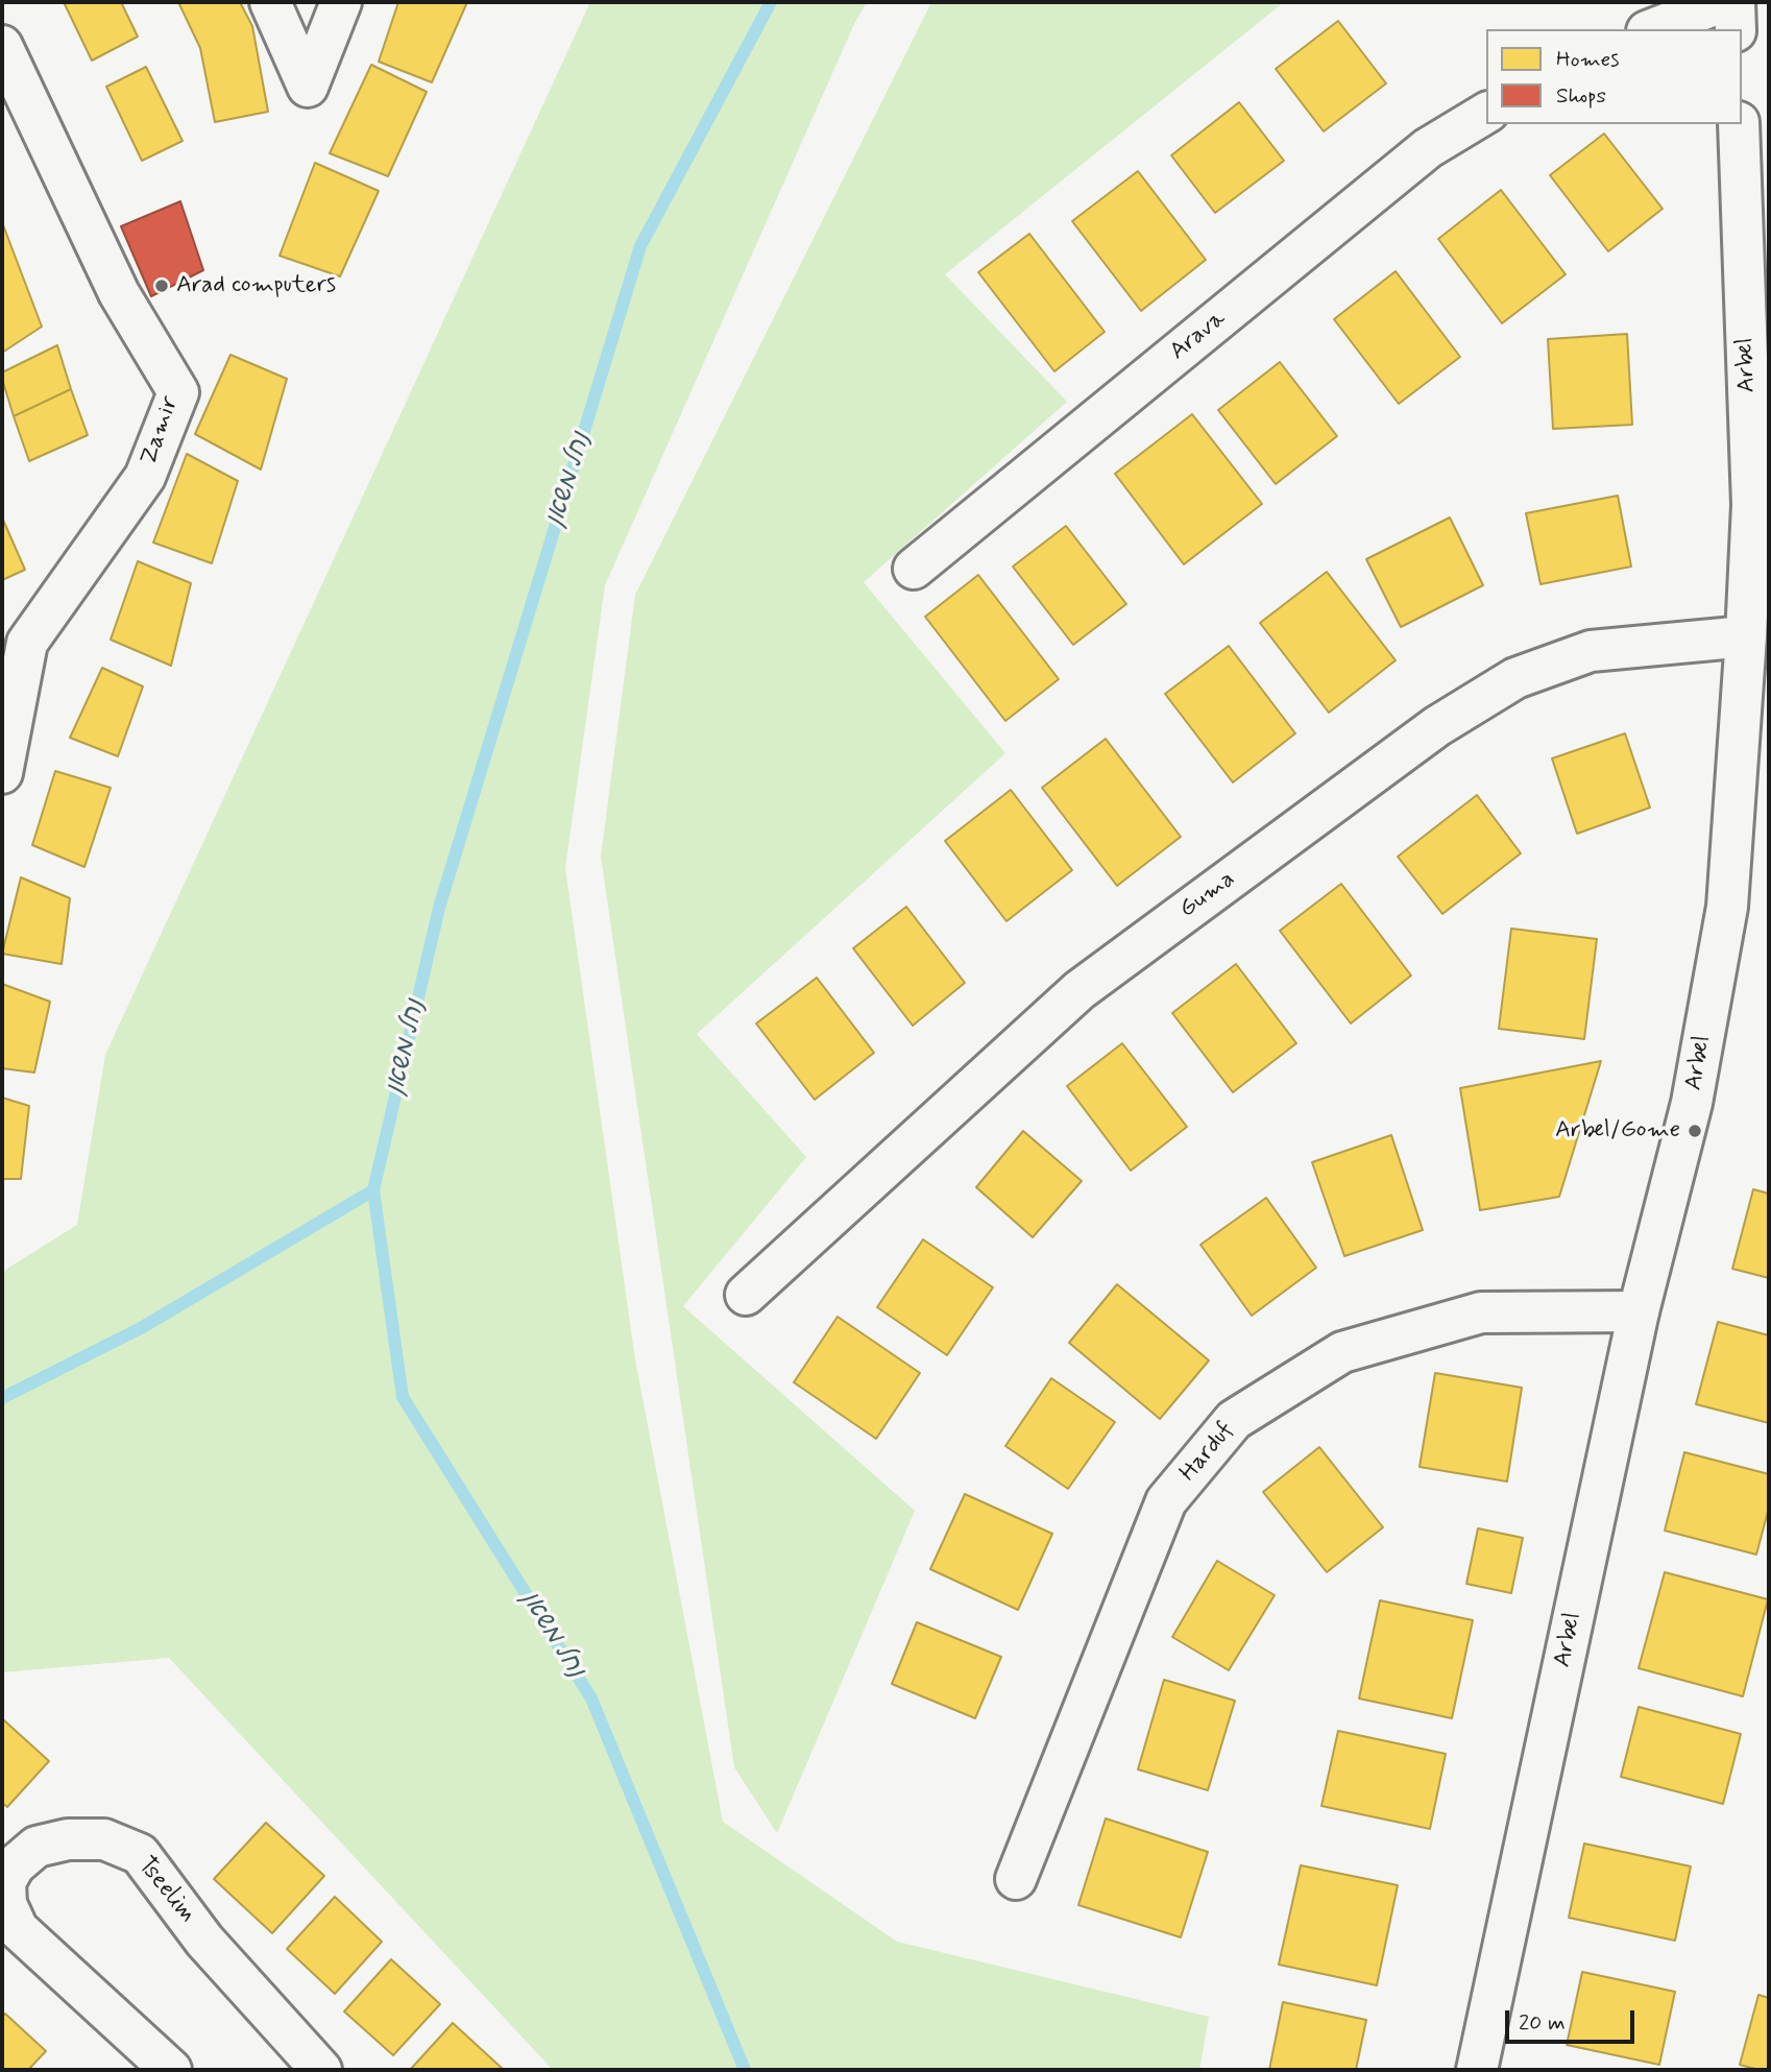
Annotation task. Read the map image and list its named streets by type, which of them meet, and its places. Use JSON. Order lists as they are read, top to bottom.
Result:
{
  "streets": {
    "street": [
      "Arava",
      "Arbel",
      "Zamir",
      "Guma",
      "Harduf",
      "Tseelim"
    ]
  },
  "crossings": [
    ["Arbel", "Guma"],
    ["Arbel", "Harduf"]
  ],
  "water": ["נחל משאן"],
  "places": ["Arad computers", "Arbel/Gome"],
  "legend": ["Homes", "Shops"],
  "scale_bar": "20 m"
}
